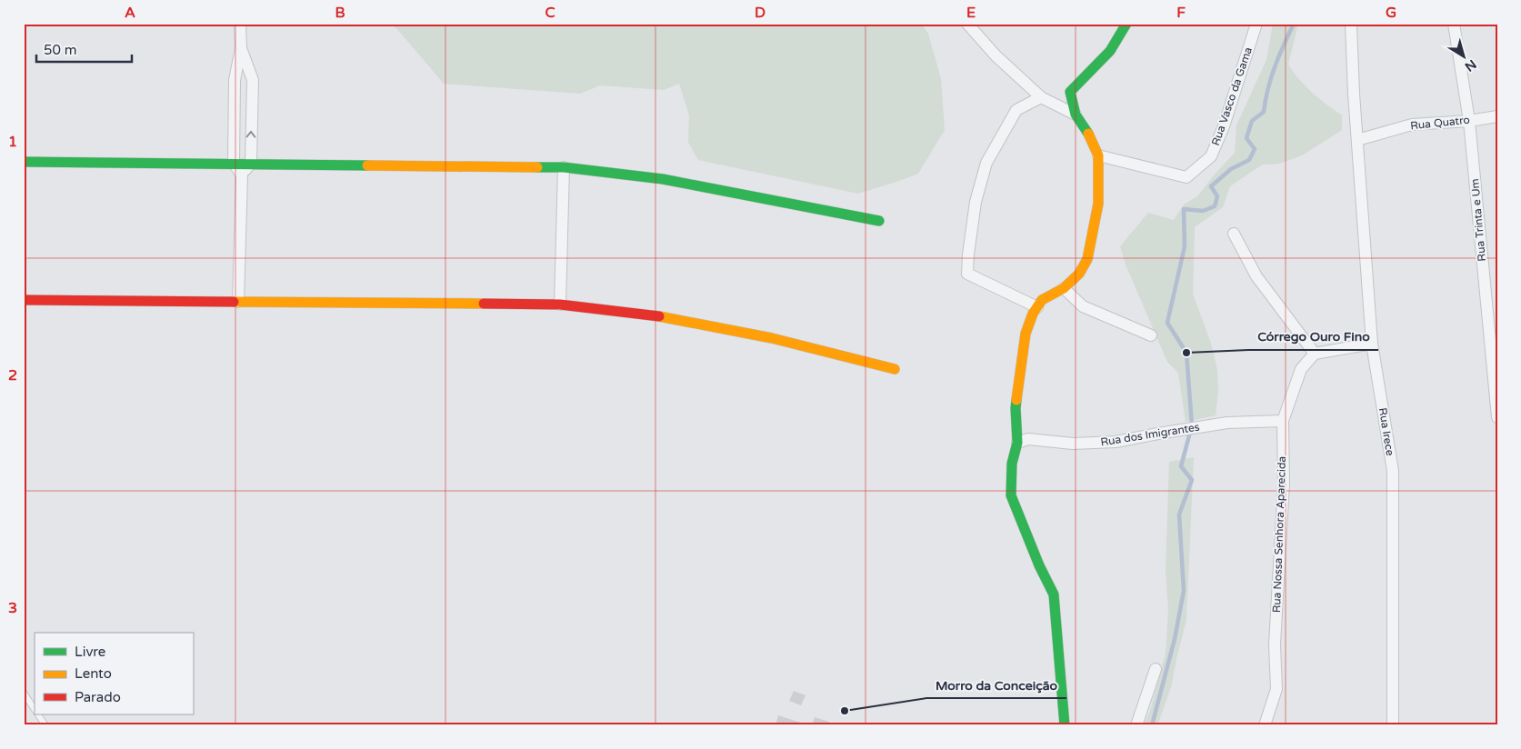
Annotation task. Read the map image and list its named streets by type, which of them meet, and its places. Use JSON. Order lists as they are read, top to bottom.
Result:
{
  "streets": {
    "street": [
      "Rua Vasco da Gama",
      "Rua Quatro",
      "Rua Trinta e Um",
      "Rua Irece",
      "Rua dos Imigrantes",
      "Rua Nossa Senhora Aparecida"
    ]
  },
  "crossings": [
    ["Rua Quatro", "Rua Trinta e Um"],
    ["Rua Quatro", "Rua Irece"],
    ["Rua dos Imigrantes", "Rua Nossa Senhora Aparecida"]
  ],
  "places": ["Córrego Ouro Fino", "Morro da Conceição"],
  "legend": ["Livre", "Lento", "Parado"],
  "scale_bar": "50 m",
  "north": "bottom right",
  "grid": {
    "columns": [
      "A",
      "B",
      "C",
      "D",
      "E",
      "F",
      "G"
    ],
    "rows": ["1", "2", "3"]
  }
}
